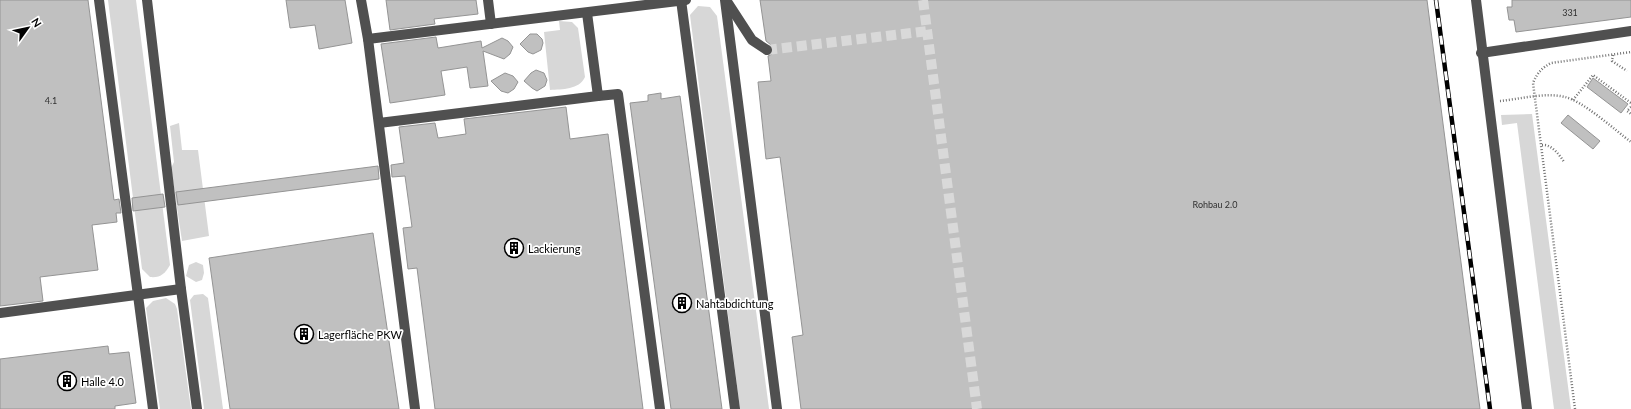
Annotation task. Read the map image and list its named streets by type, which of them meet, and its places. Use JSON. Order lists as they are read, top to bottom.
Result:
{
  "places": {
    "building": [
      "Lackierung",
      "Nahtabdichtung",
      "Lagerfläche PKW",
      "Halle 4.0"
    ]
  },
  "house_numbers": ["331", "4.1", "Rohbau 2.0"],
  "north": "top right"
}
